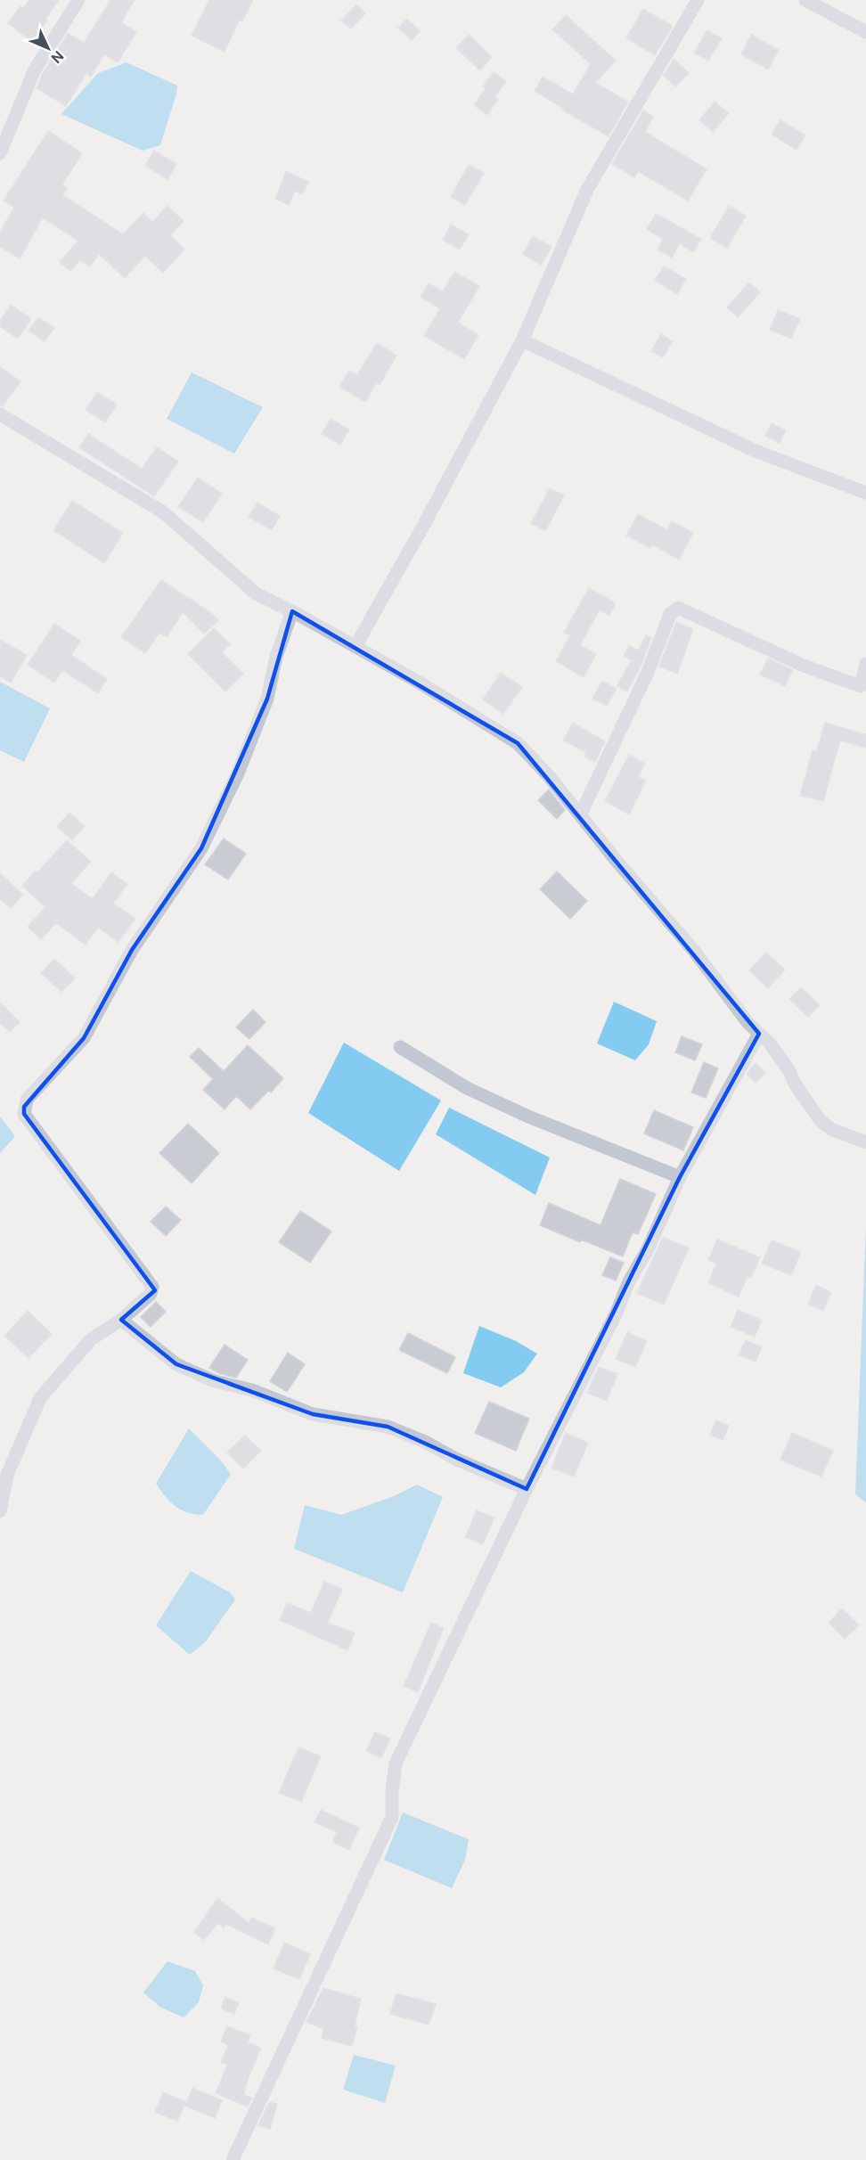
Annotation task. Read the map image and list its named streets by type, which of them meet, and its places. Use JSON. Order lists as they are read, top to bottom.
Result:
{
  "north": "bottom right"
}
